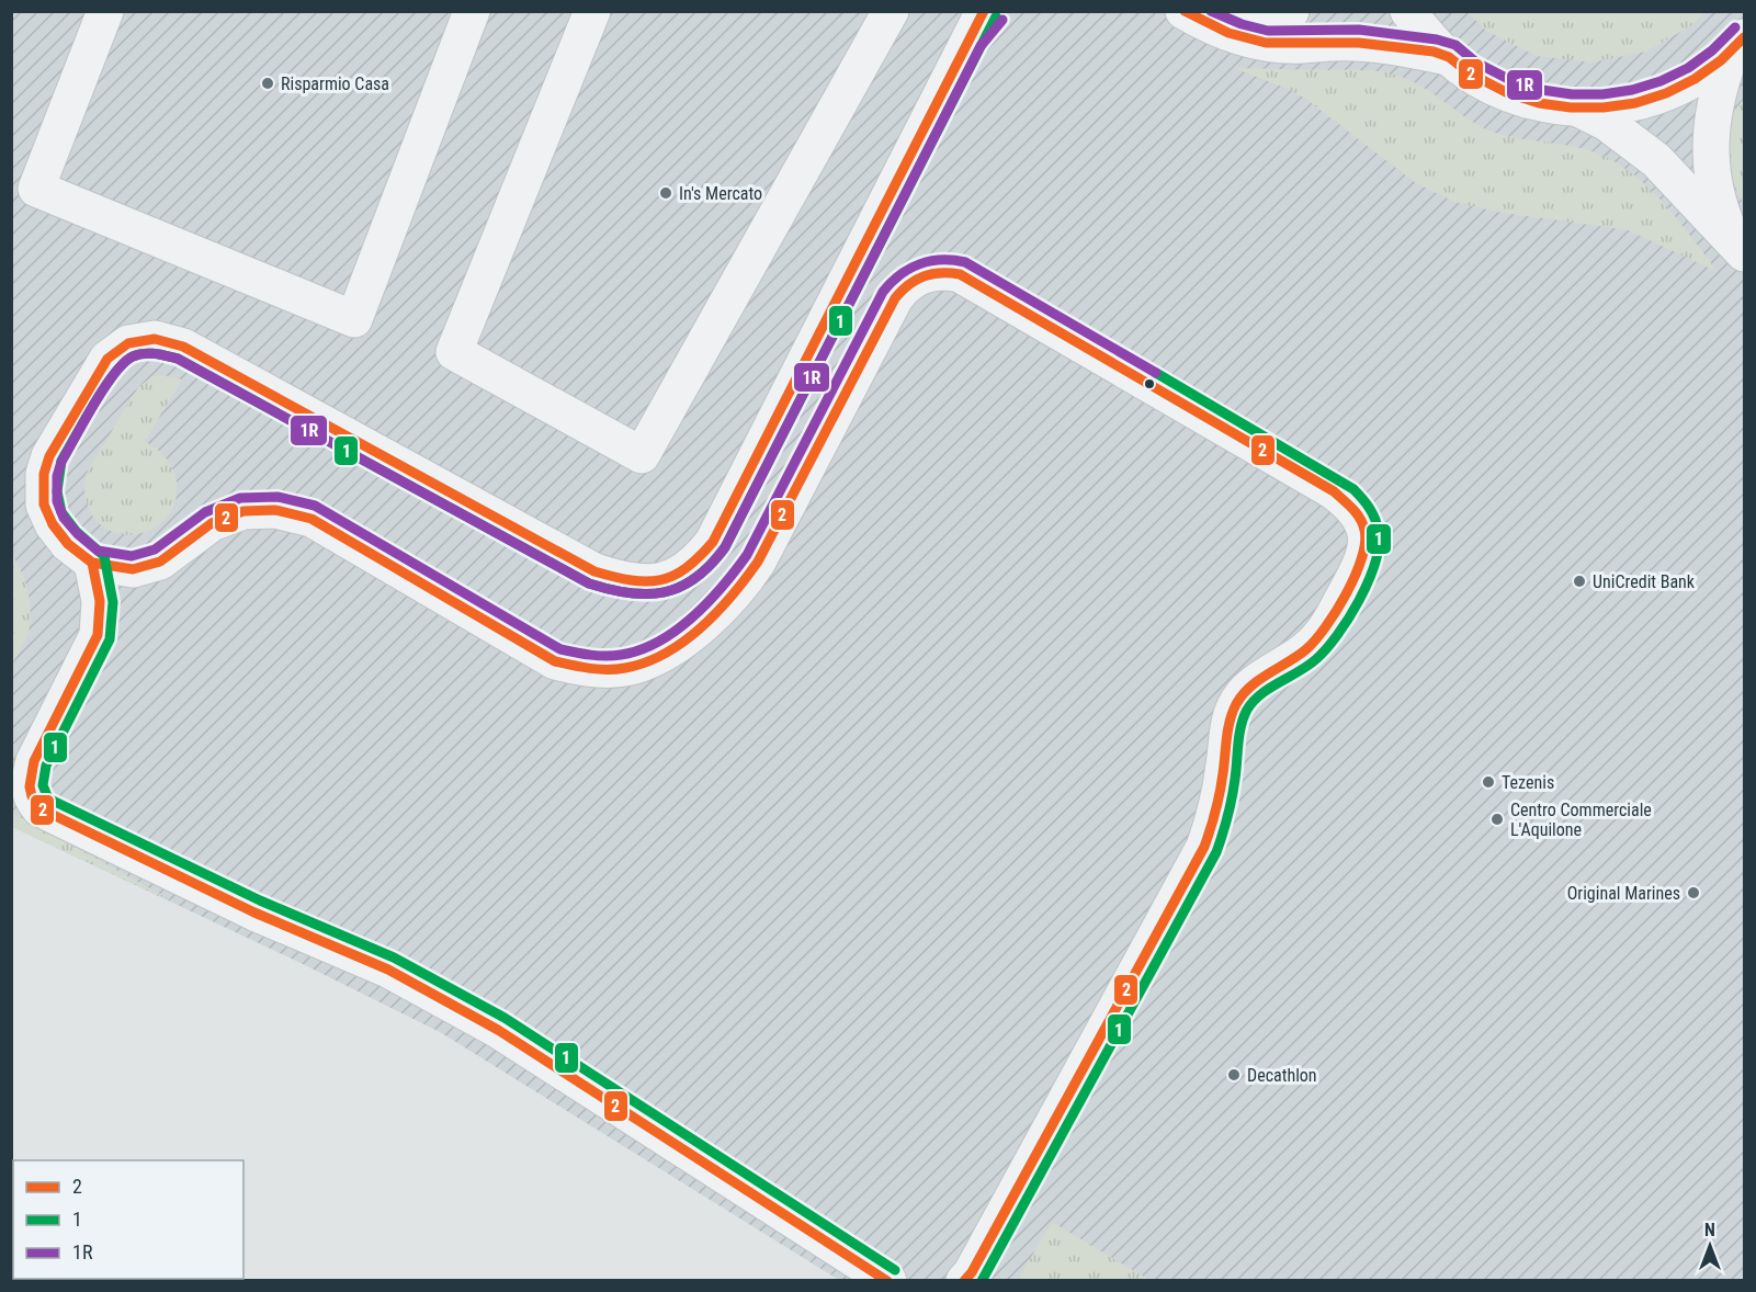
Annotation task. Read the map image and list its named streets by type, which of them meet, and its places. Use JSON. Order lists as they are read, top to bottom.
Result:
{
  "places": [
    "Risparmio Casa",
    "In's Mercato",
    "UniCredit Bank",
    "Tezenis",
    "Centro Commerciale L'Aquilone",
    "Original Marines",
    "Decathlon"
  ],
  "lines": ["transit line 2", "transit line 1R", "transit line 1"],
  "legend": ["2", "1", "1R"],
  "north": "top"
}
